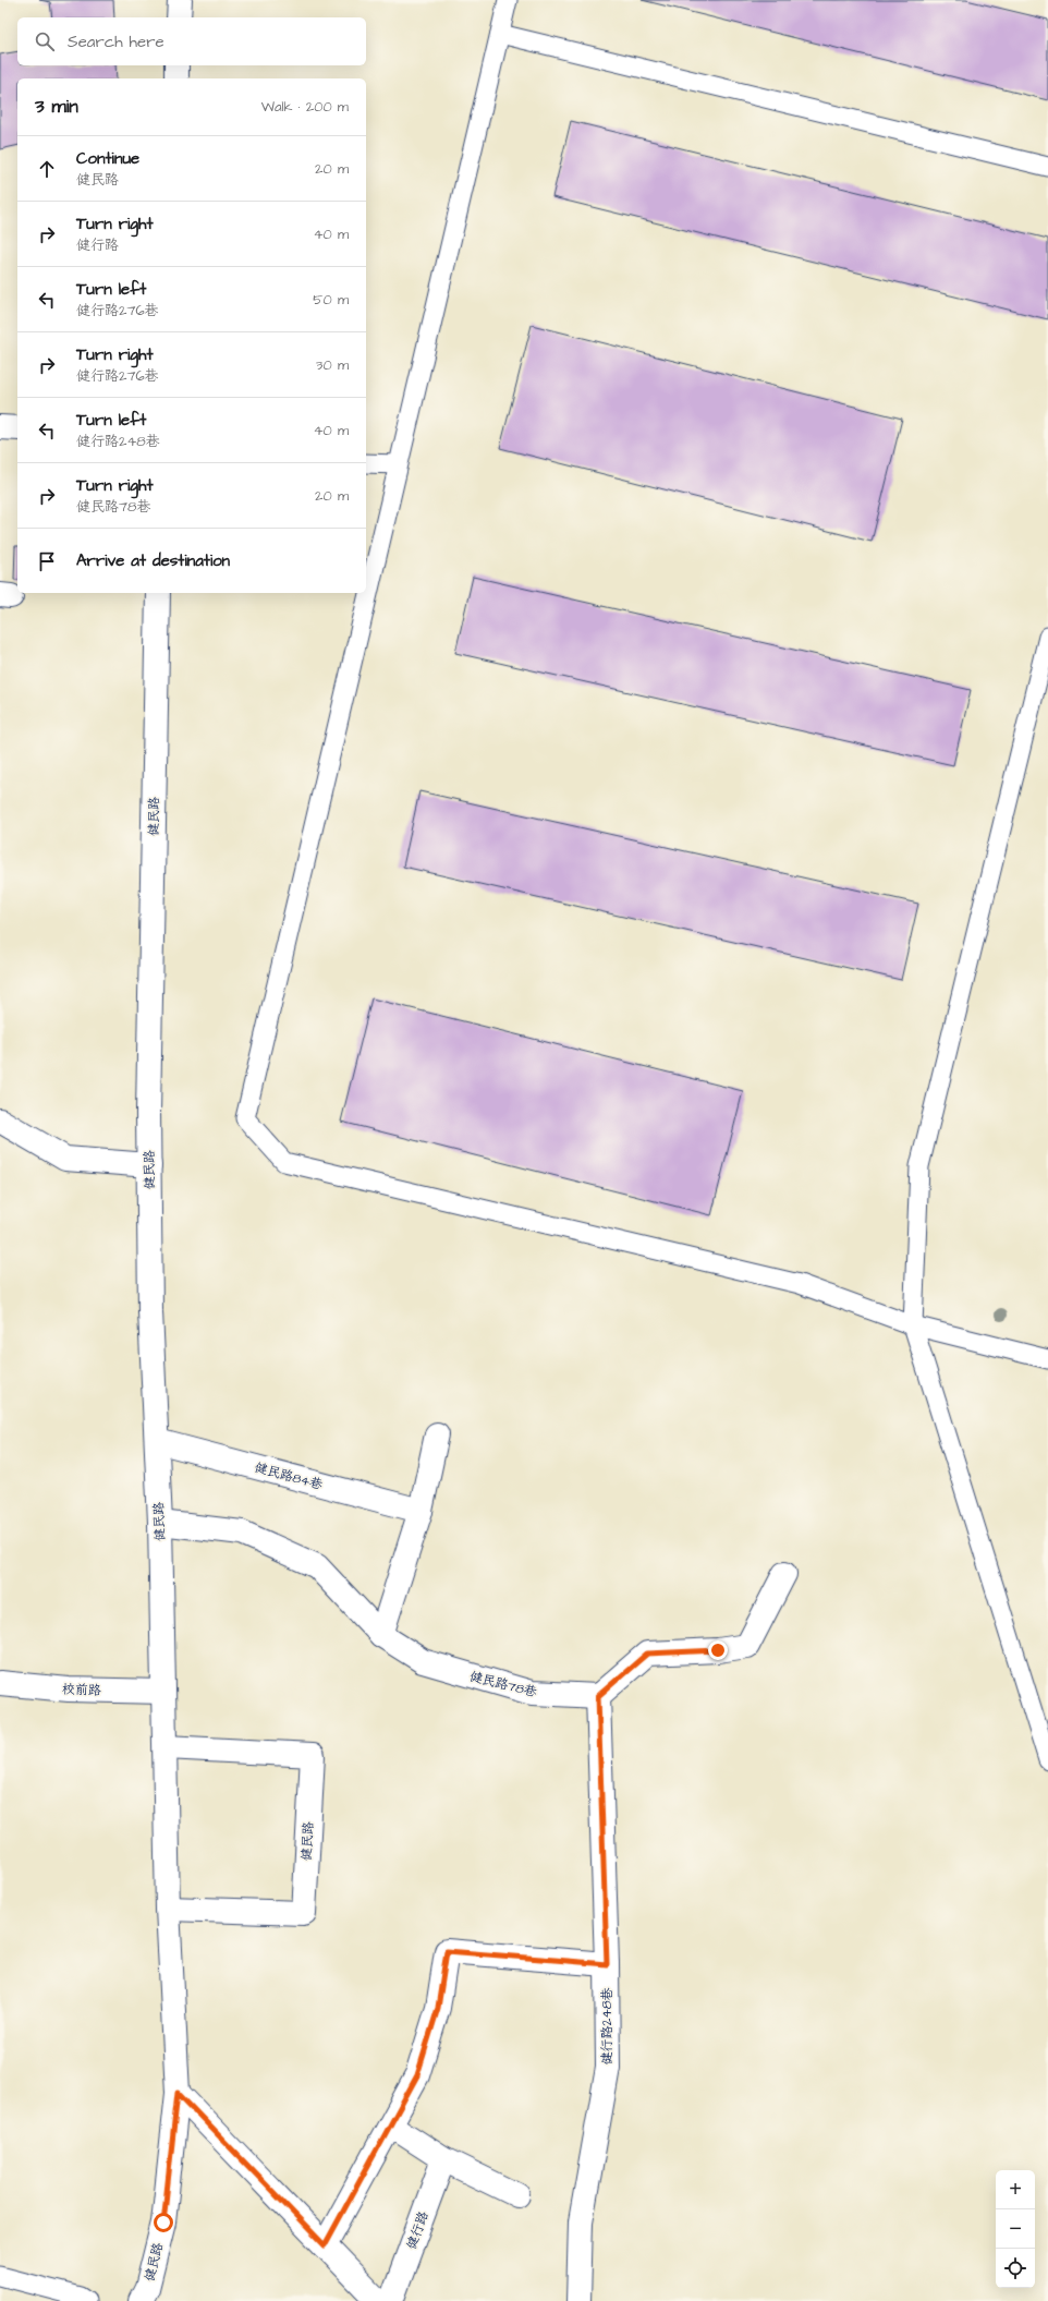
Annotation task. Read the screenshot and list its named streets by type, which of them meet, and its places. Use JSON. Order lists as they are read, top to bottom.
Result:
{
  "streets": {
    "street": [
      "健民路",
      "健民路84巷",
      "健民路78巷",
      "校前路",
      "健行路248巷",
      "健行路"
    ]
  },
  "crossings": [
    ["健民路", "健民路84巷"],
    ["健民路", "健民路78巷"],
    ["健民路", "校前路"],
    ["健民路78巷", "健行路248巷"]
  ],
  "page": {
    "search": "Search here",
    "heading": ["3 min", "Walk · 200 m"],
    "list": [
      ["Continue", "健民路", "20 m"],
      ["Turn right", "健行路", "40 m"],
      ["Turn left", "健行路276巷", "50 m"],
      ["Turn right", "健行路276巷", "30 m"],
      ["Turn left", "健行路248巷", "40 m"],
      ["Turn right", "健民路78巷", "20 m"],
      "Arrive at destination"
    ],
    "map_buttons": ["+", "−"]
  }
}
